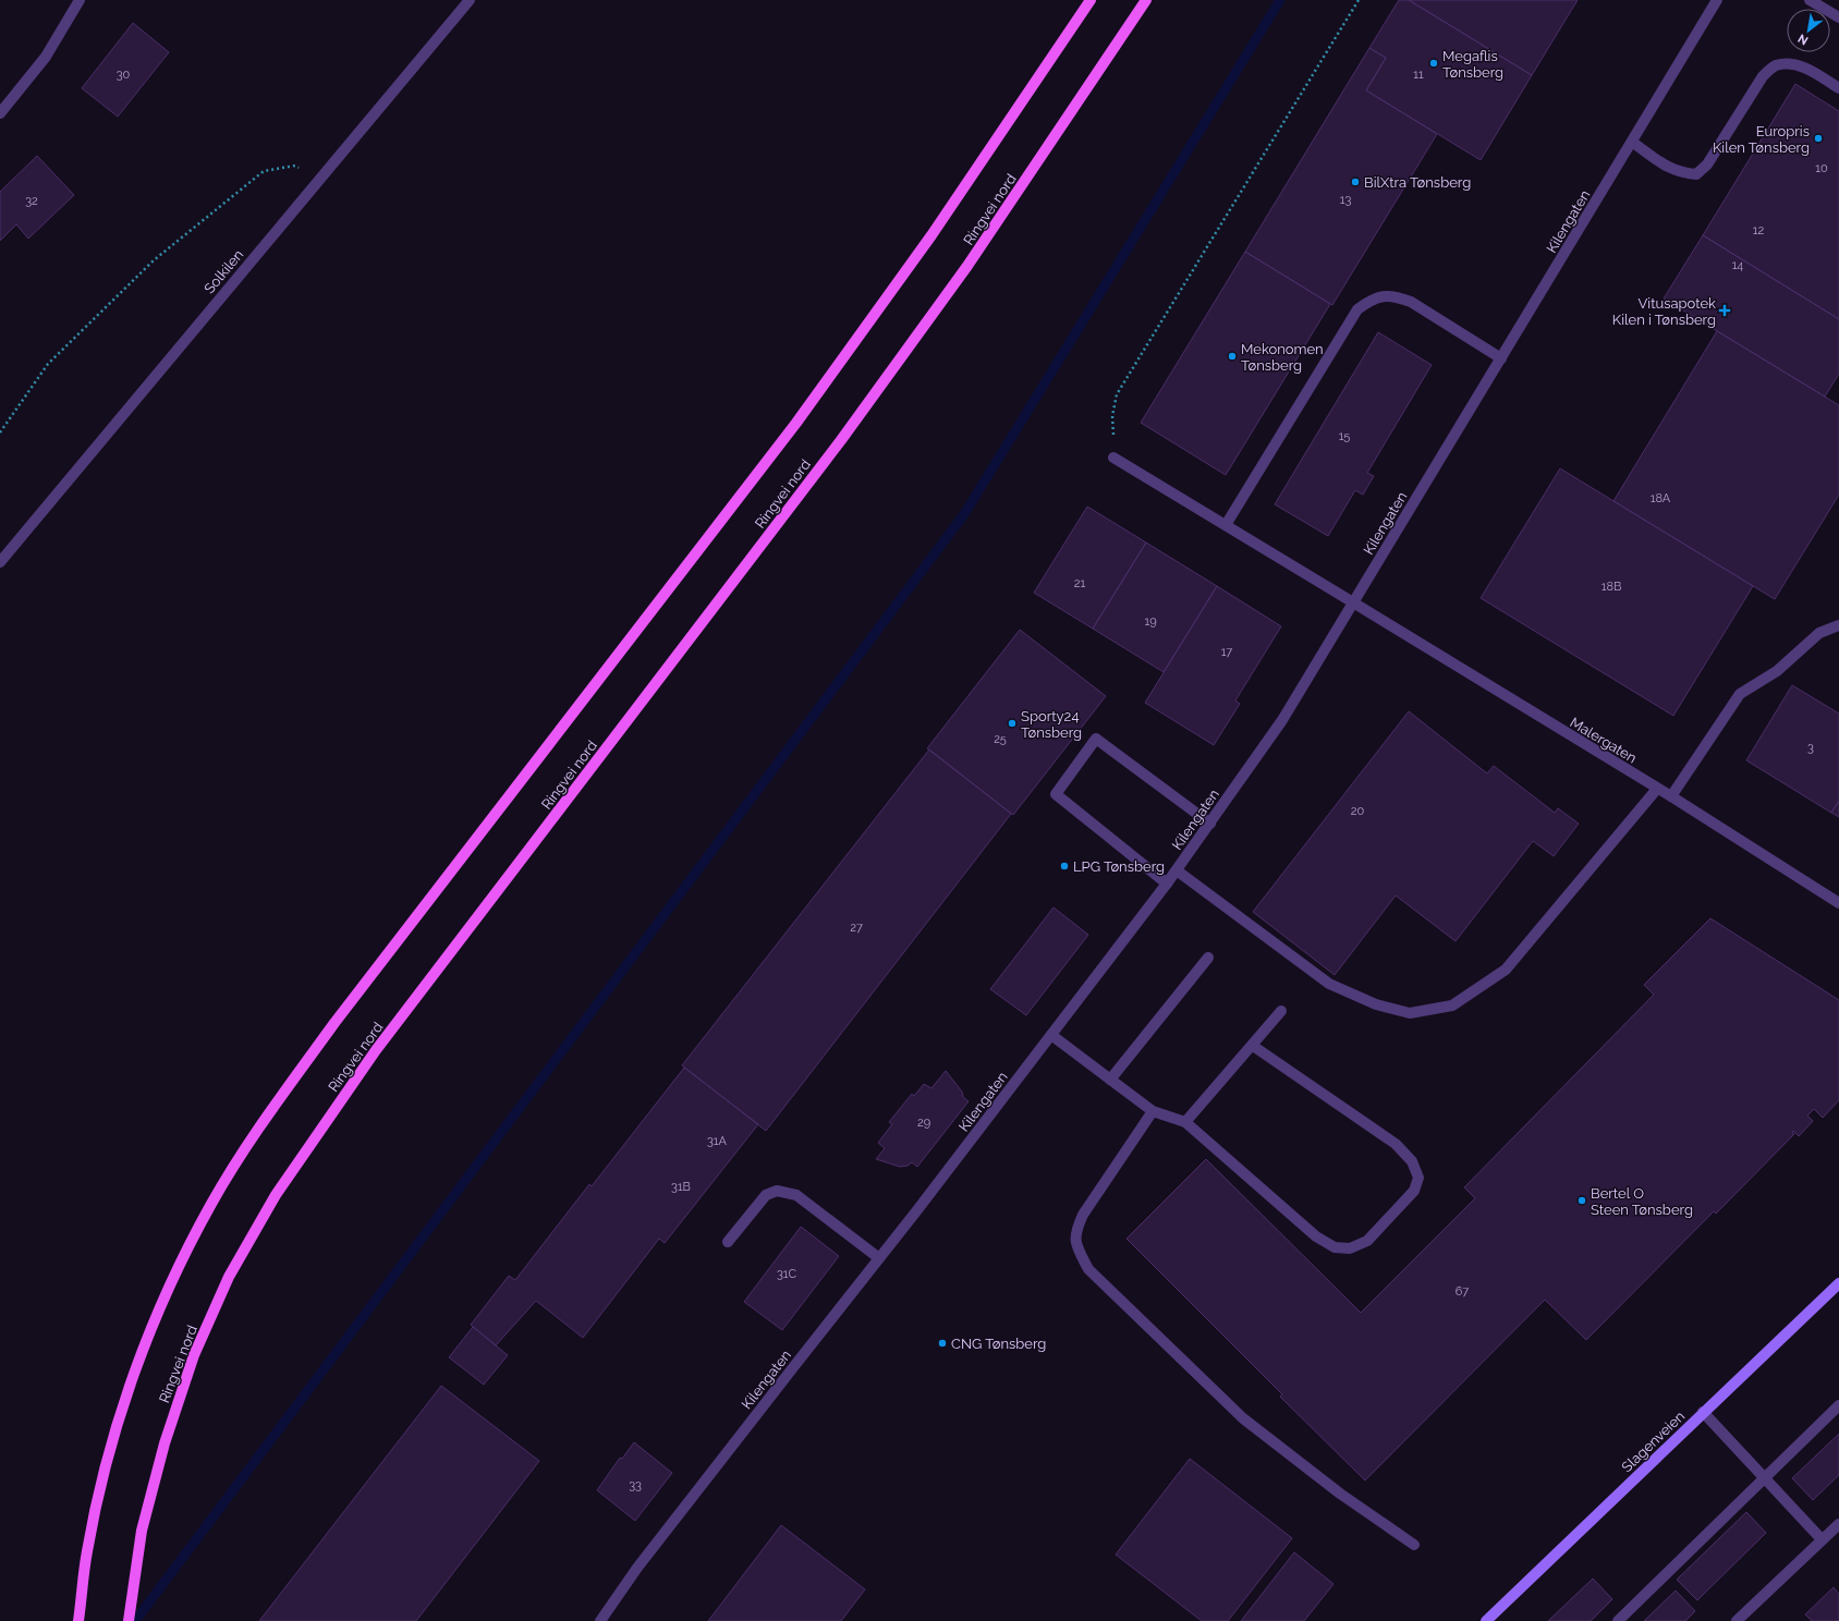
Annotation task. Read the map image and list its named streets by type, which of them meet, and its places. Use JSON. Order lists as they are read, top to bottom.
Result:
{
  "streets": {
    "main road": ["Ringvei nord", "Slagenveien"],
    "street": ["Kilengaten", "Solkilen", "Malergaten"]
  },
  "crossings": [
    ["Kilengaten", "Malergaten"]
  ],
  "places": {
    "other": [
      "Megaflis Tønsberg",
      "Europris Kilen Tønsberg",
      "BilXtra Tønsberg",
      "Mekonomen Tønsberg",
      "Sporty24 Tønsberg",
      "LPG Tønsberg",
      "Bertel O Steen Tønsberg",
      "CNG Tønsberg"
    ],
    "health": ["Vitusapotek Kilen i Tønsberg"]
  },
  "house_numbers": [
    "30",
    "11",
    "10",
    "13",
    "32",
    "12",
    "14",
    "15",
    "18A",
    "21",
    "18B",
    "19",
    "17",
    "25",
    "3",
    "20",
    "27",
    "29",
    "31A",
    "31B",
    "31C",
    "67",
    "33"
  ],
  "north": "bottom left"
}
